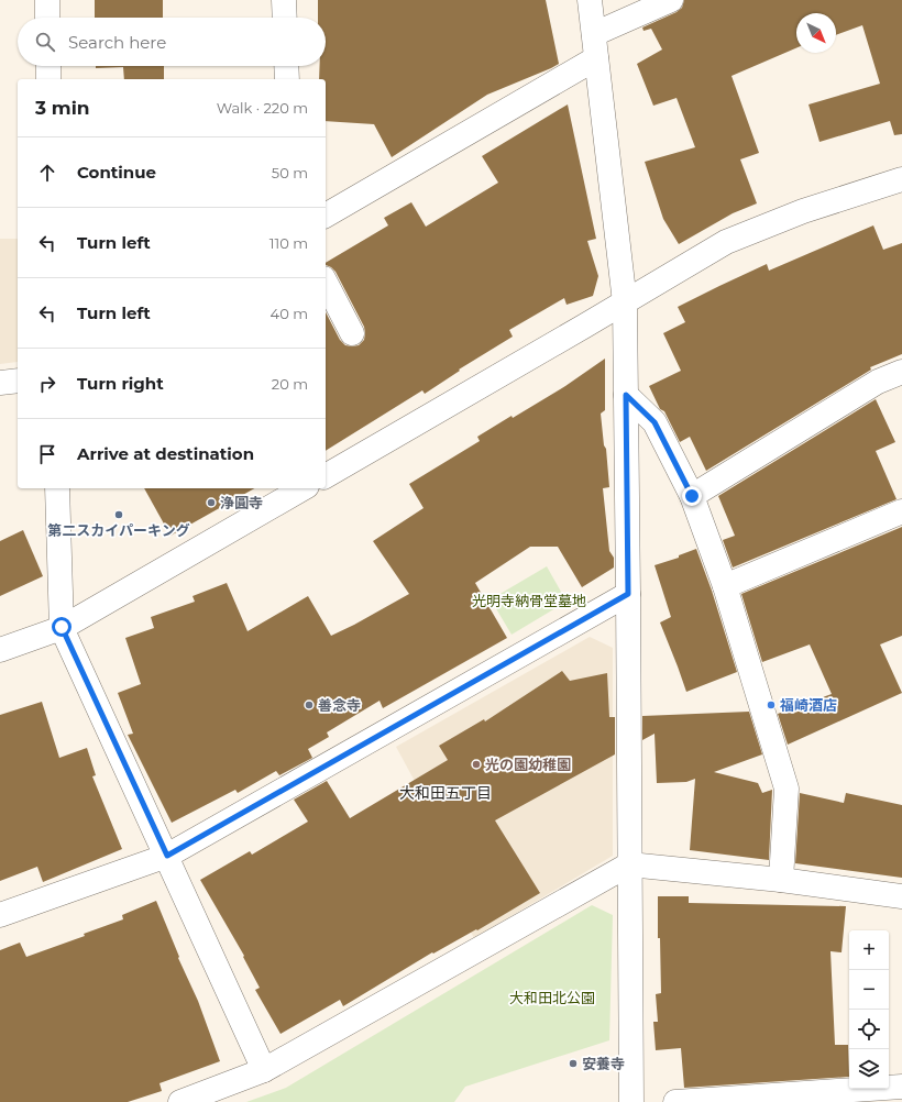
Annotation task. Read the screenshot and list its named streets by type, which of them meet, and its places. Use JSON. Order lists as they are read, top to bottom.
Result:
{
  "districts": ["大和田五丁目"],
  "parks": ["光明寺納骨堂墓地", "大和田北公園"],
  "places": [
    "浄圓寺",
    "第二スカイパーキング",
    "善念寺",
    "福崎酒店",
    "光の園幼稚園",
    "安養寺"
  ],
  "north": "bottom right",
  "page": {
    "search": "Search here",
    "heading": ["3 min", "Walk · 220 m"],
    "list": [
      ["Continue", "50 m"],
      ["Turn left", "110 m"],
      ["Turn left", "40 m"],
      ["Turn right", "20 m"],
      "Arrive at destination"
    ],
    "map_buttons": ["+", "−"]
  }
}
